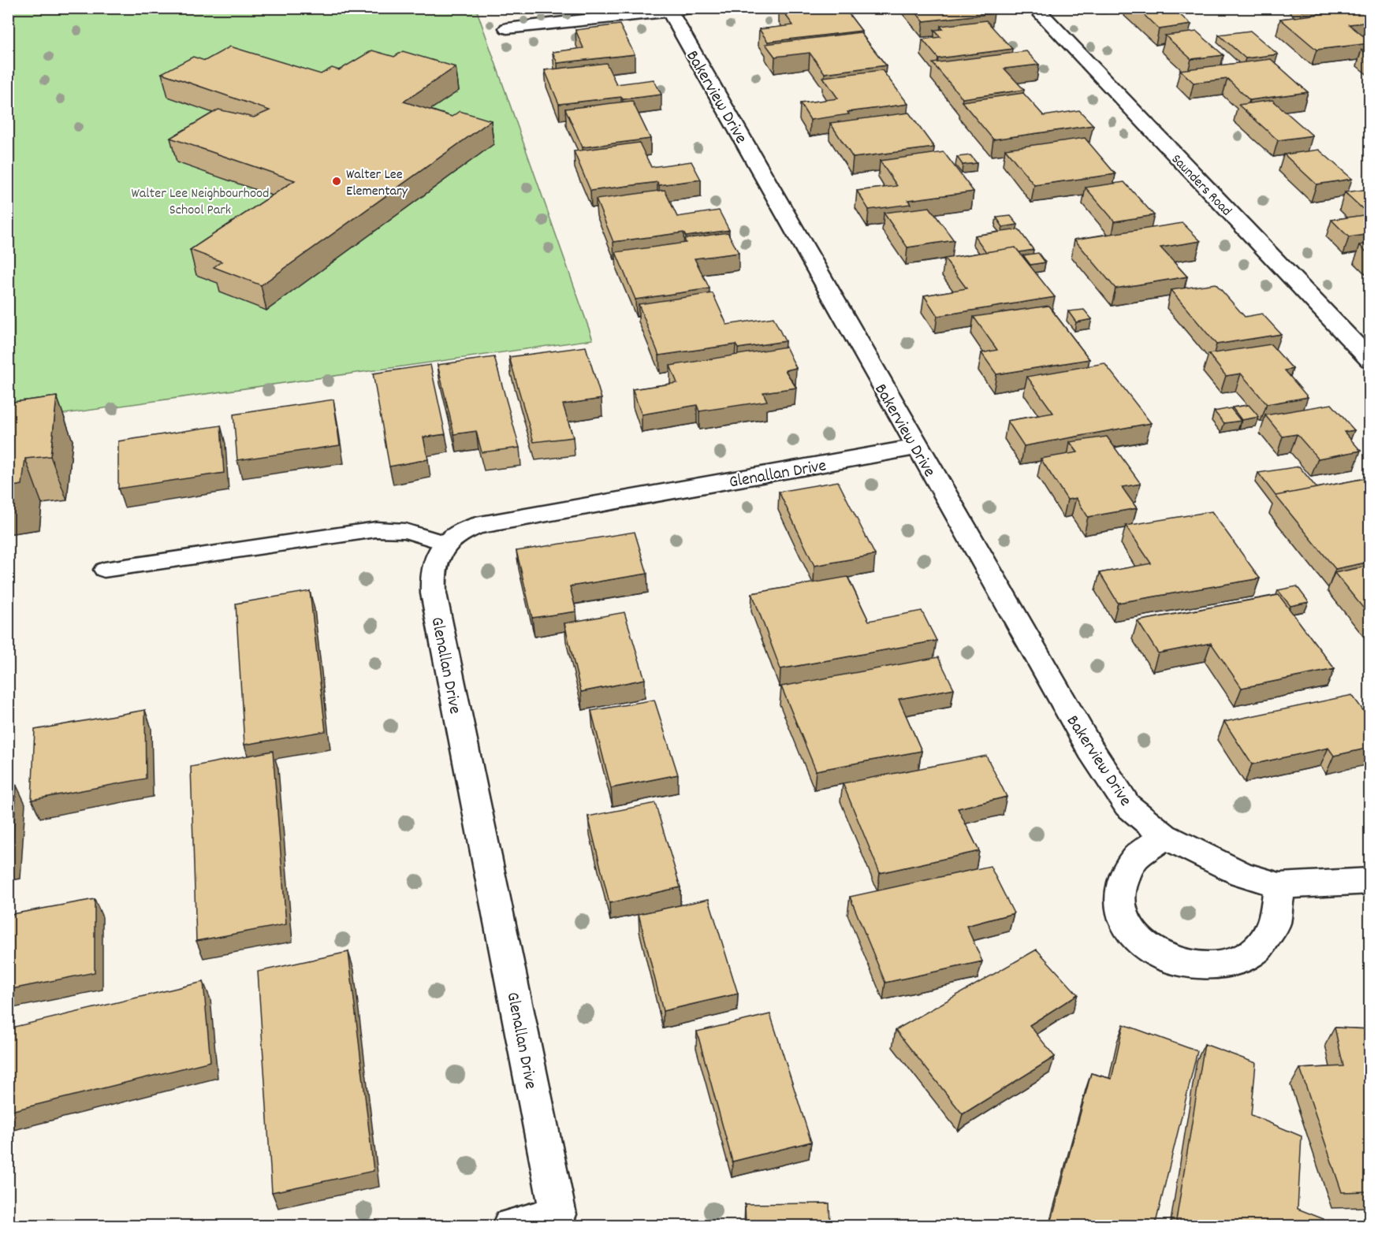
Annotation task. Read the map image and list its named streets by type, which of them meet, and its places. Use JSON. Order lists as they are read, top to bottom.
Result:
{
  "streets": {
    "street": ["Bakerview Drive", "Saunders Road", "Glenallan Drive"]
  },
  "crossings": [
    ["Bakerview Drive", "Glenallan Drive"]
  ],
  "parks": ["Walter Lee Neighbourhood School Park"],
  "places": ["Walter Lee Elementary"]
}
